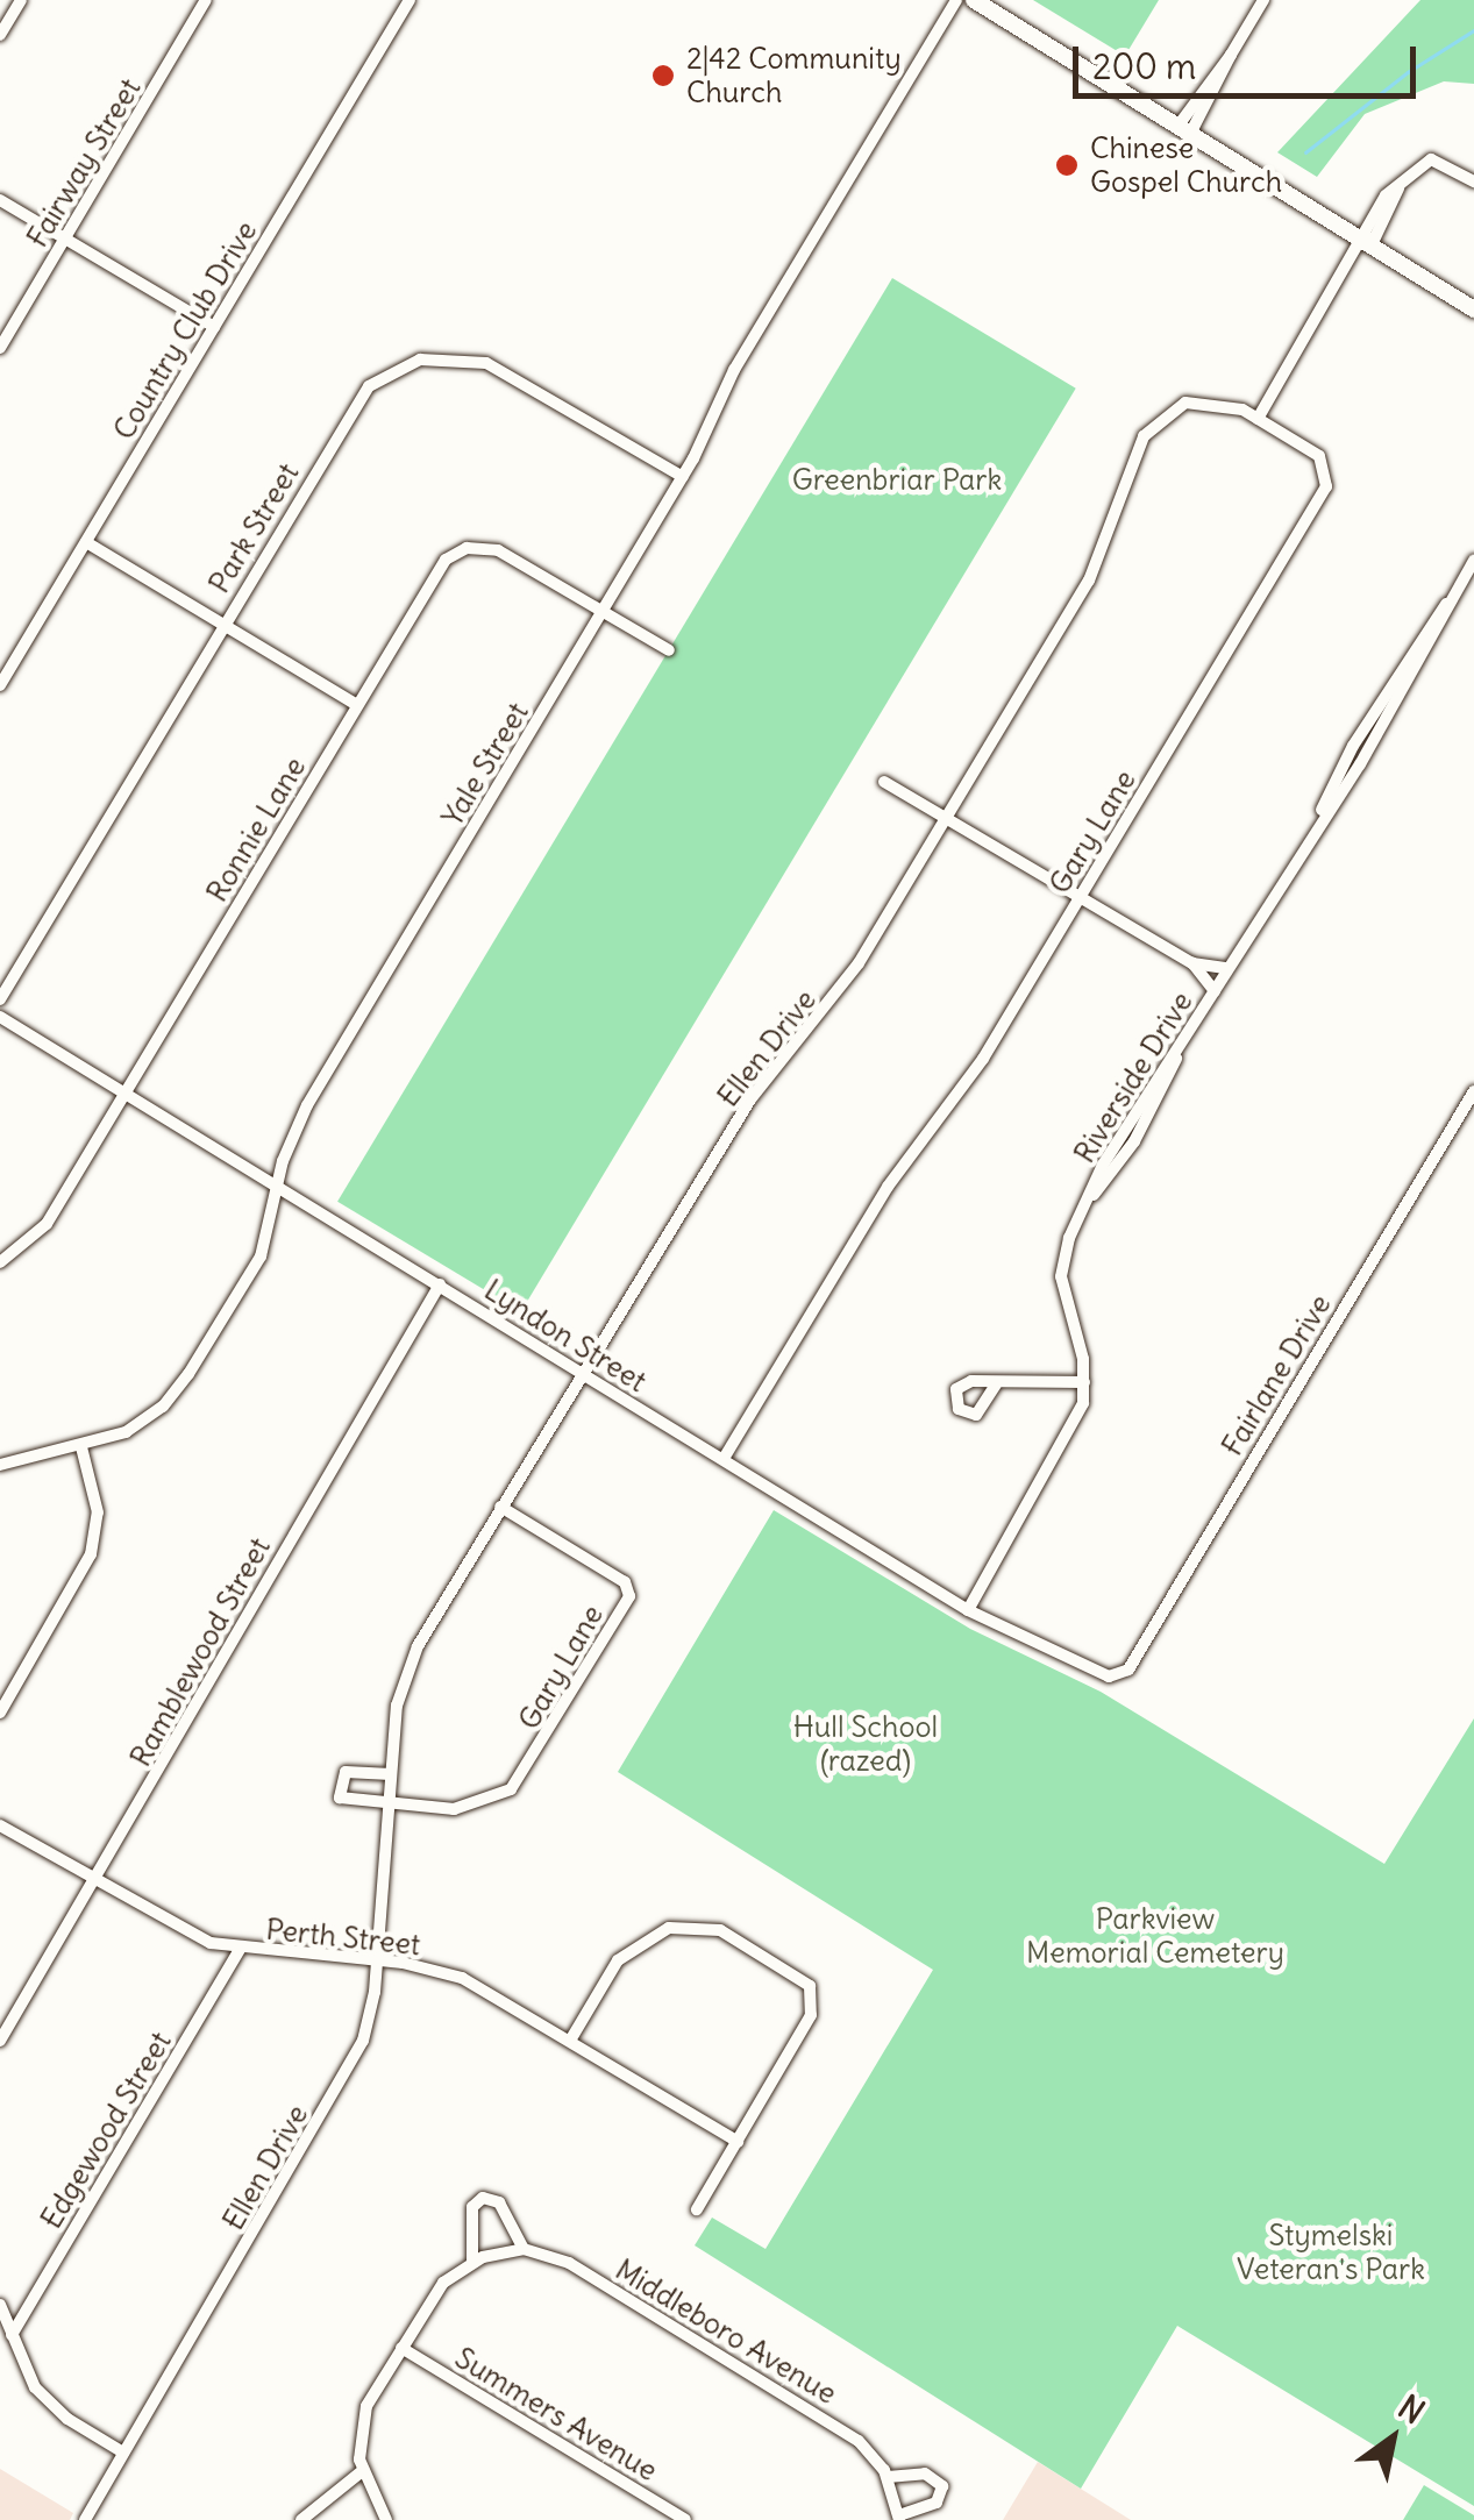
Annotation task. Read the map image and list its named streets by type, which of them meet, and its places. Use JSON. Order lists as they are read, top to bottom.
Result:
{
  "streets": {
    "street": [
      "Fairway Street",
      "Country Club Drive",
      "Park Street",
      "Yale Street",
      "Ronnie Lane",
      "Gary Lane",
      "Ellen Drive",
      "Riverside Drive",
      "Lyndon Street",
      "Fairlane Drive",
      "Ramblewood Street",
      "Perth Street",
      "Edgewood Street",
      "Middleboro Avenue",
      "Summers Avenue"
    ]
  },
  "crossings": [
    ["Park Street", "Yale Street"],
    ["Yale Street", "Ronnie Lane"],
    ["Yale Street", "Lyndon Street"],
    ["Ronnie Lane", "Lyndon Street"],
    ["Gary Lane", "Ellen Drive"],
    ["Gary Lane", "Lyndon Street"],
    ["Ellen Drive", "Lyndon Street"],
    ["Ellen Drive", "Perth Street"],
    ["Riverside Drive", "Lyndon Street"],
    ["Lyndon Street", "Fairlane Drive"],
    ["Lyndon Street", "Ramblewood Street"],
    ["Ramblewood Street", "Perth Street"],
    ["Perth Street", "Edgewood Street"]
  ],
  "parks": [
    "Greenbriar Park",
    "Hull School (razed)",
    "Parkview Memorial Cemetery",
    "Stymelski Veteran's Park"
  ],
  "places": ["2|42 Community Church", "Chinese Gospel Church"],
  "scale_bar": "200 m",
  "north": "top right"
}
